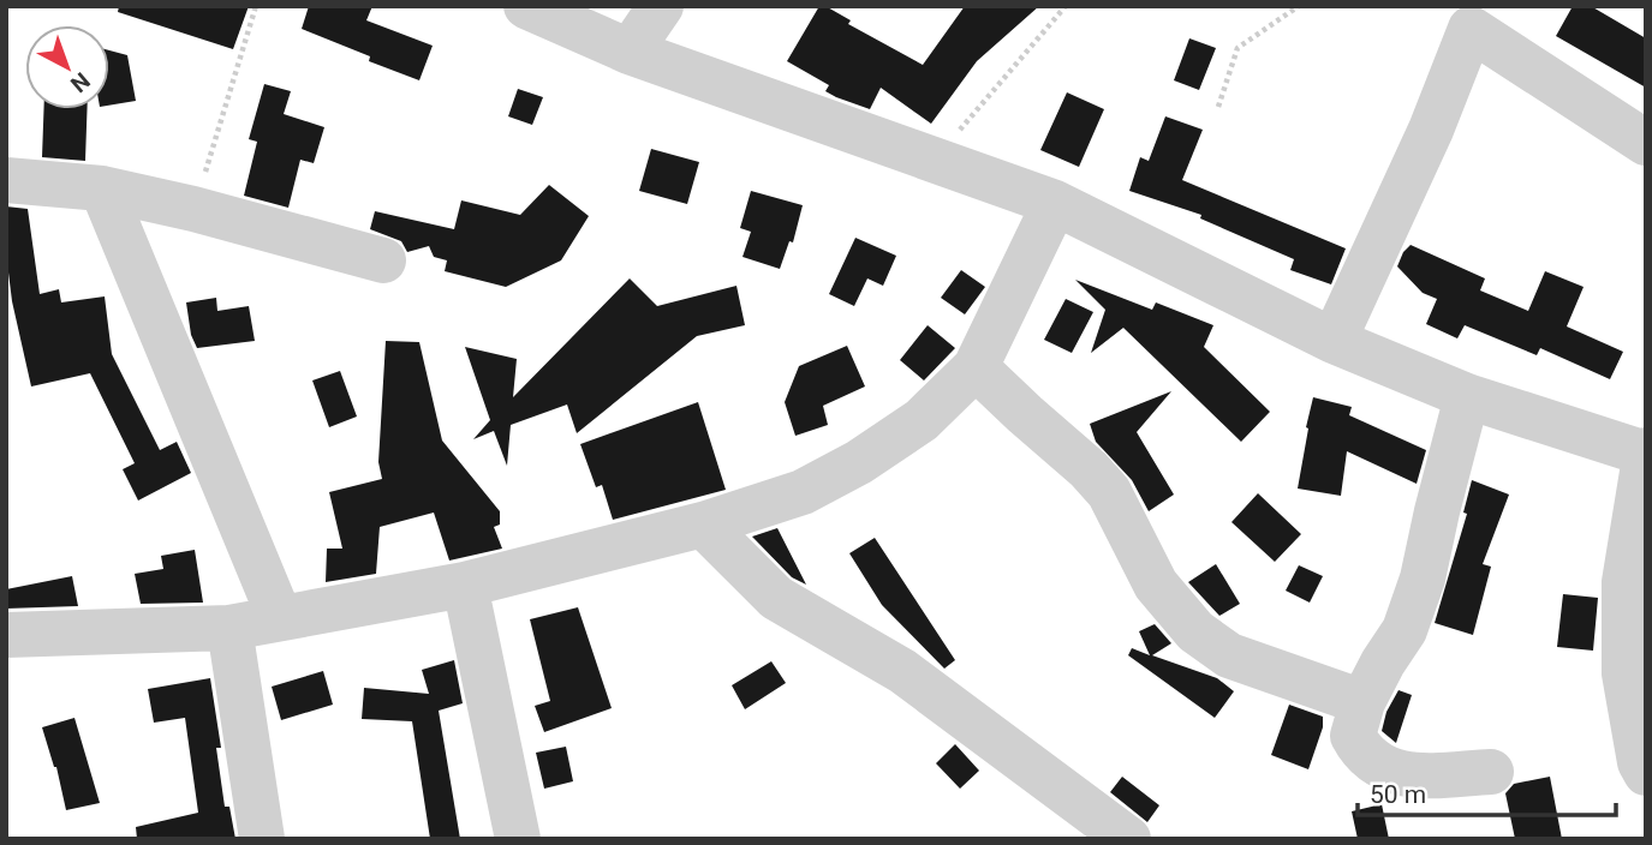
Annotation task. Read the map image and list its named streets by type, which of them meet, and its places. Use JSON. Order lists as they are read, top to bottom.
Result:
{
  "scale_bar": "50 m",
  "north": "bottom right"
}
